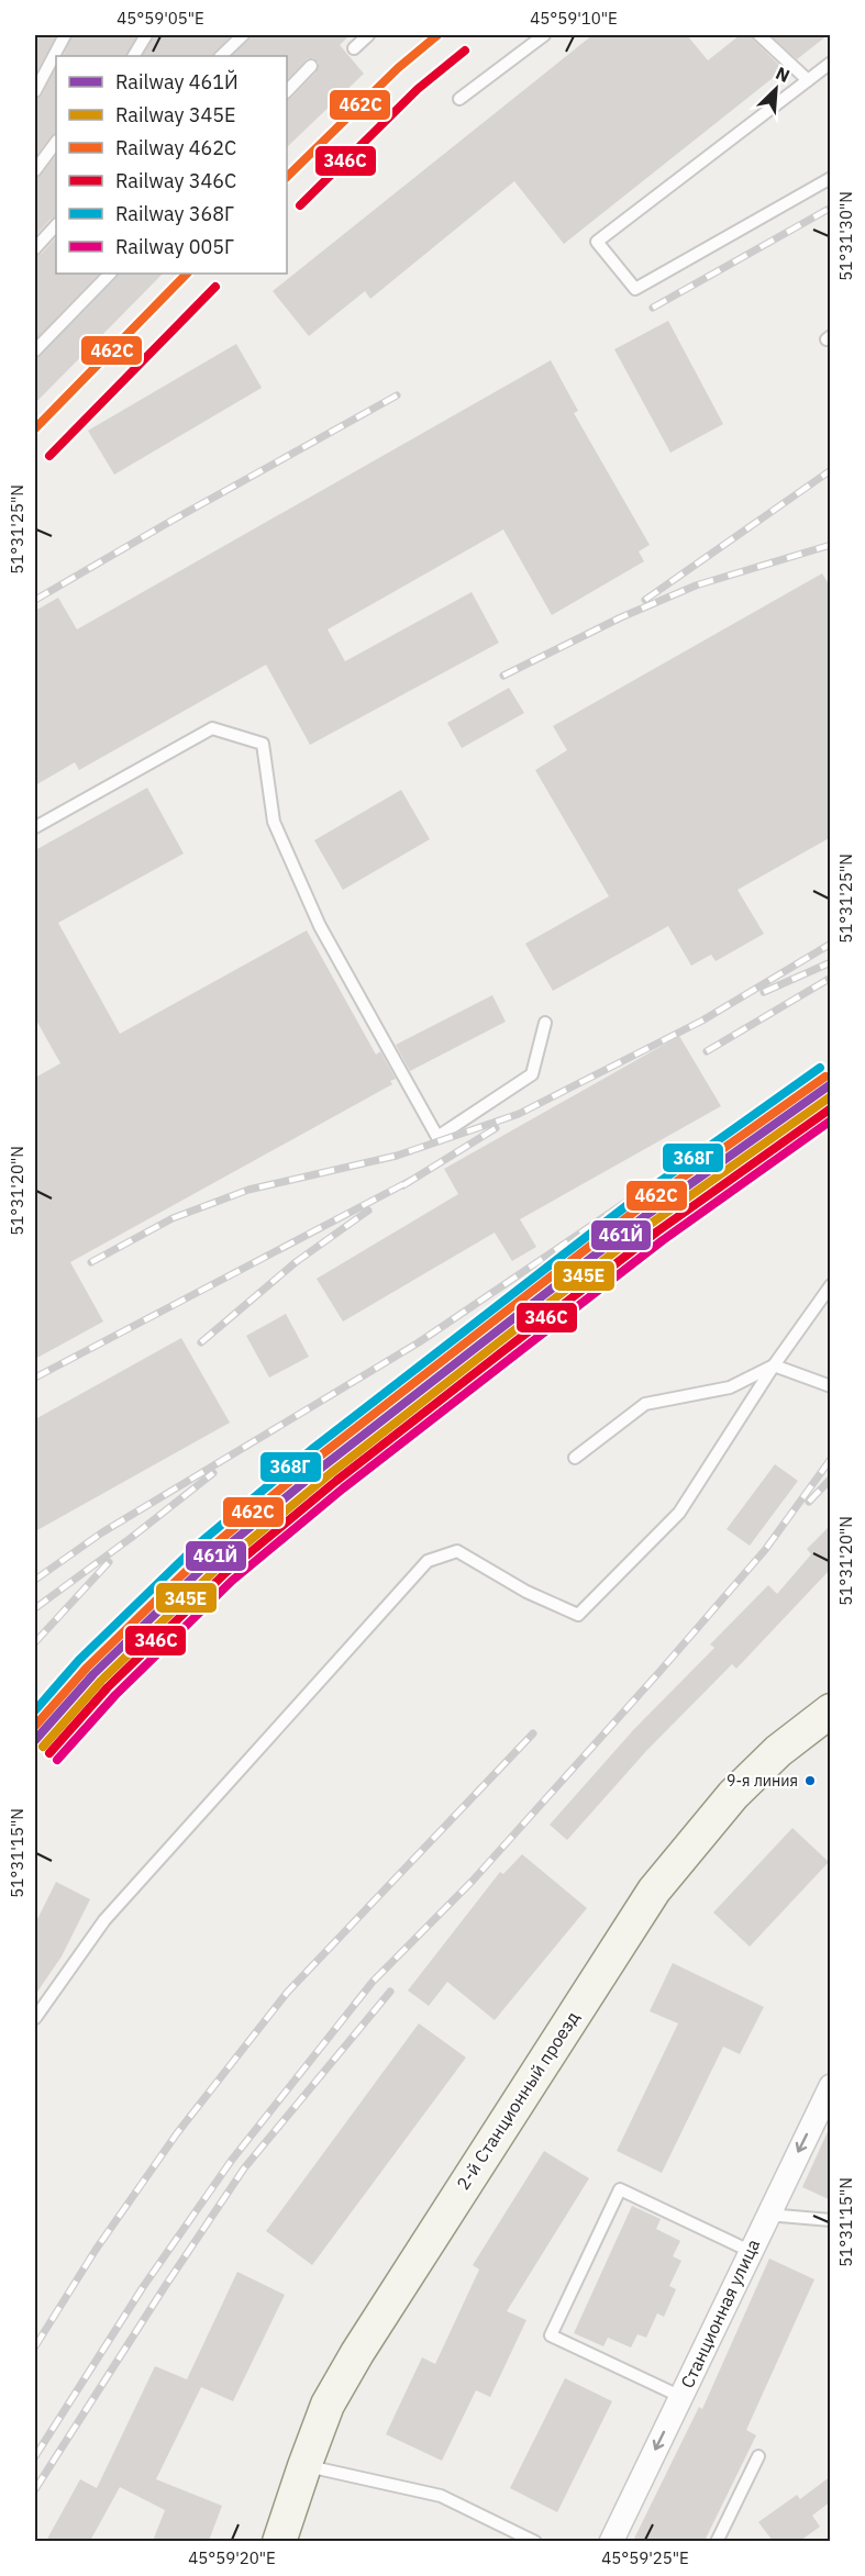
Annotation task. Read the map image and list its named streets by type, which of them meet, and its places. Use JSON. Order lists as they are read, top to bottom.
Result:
{
  "streets": {
    "main road": ["2-й Станционный проезд"],
    "street": ["Станционная улица"]
  },
  "one_way": ["Станционная улица"],
  "places": ["9-я линия"],
  "lines": [
    "rail line 462С",
    "rail line 346С",
    "rail line 368Г",
    "rail line 461Й",
    "rail line 345Е",
    "rail line 005Г"
  ],
  "legend": [
    "Railway 461Й",
    "Railway 345Е",
    "Railway 462С",
    "Railway 346С",
    "Railway 368Г",
    "Railway 005Г"
  ],
  "north": "top right",
  "coordinates": [
    "45°59'05\"E",
    "45°59'10\"E",
    "51°31'30\"N",
    "51°31'25\"N",
    "51°31'20\"N",
    "51°31'15\"N",
    "45°59'20\"E",
    "45°59'25\"E"
  ]
}
